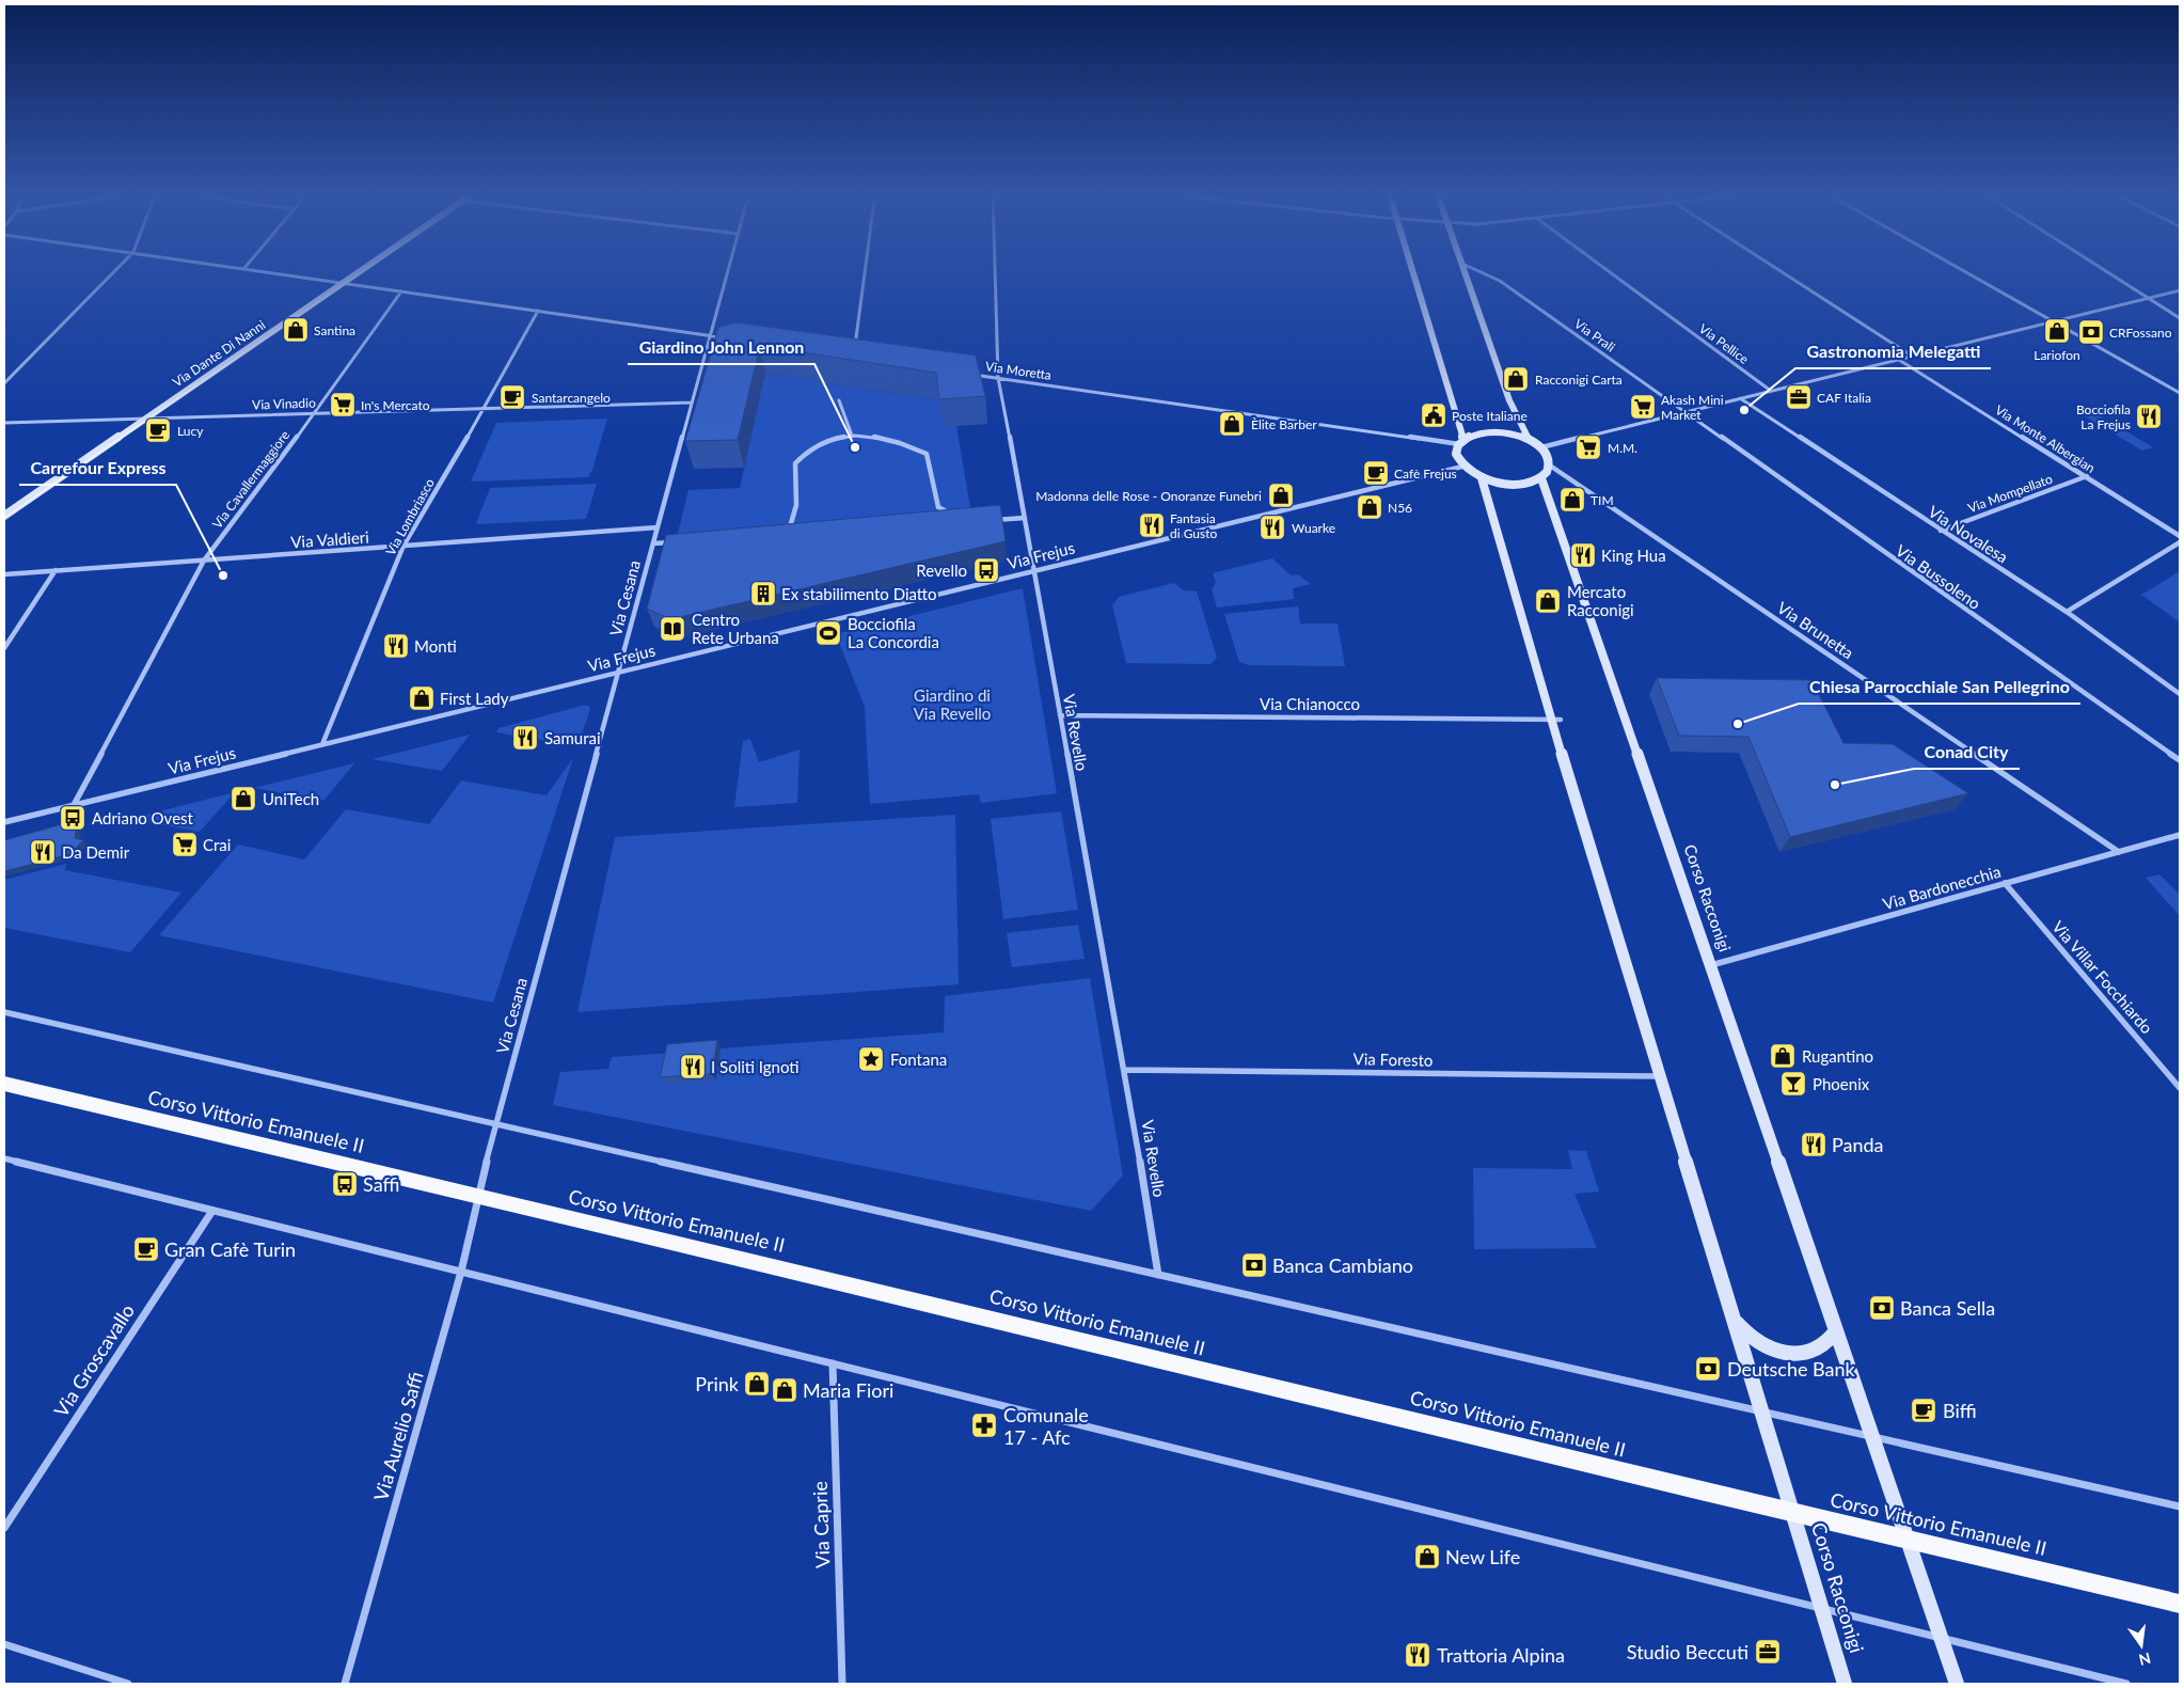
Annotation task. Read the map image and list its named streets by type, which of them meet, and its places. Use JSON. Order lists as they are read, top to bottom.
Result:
{
  "streets": {
    "main road": ["Corso Vittorio Emanuele II"],
    "street": [
      "Via Prali",
      "Via Pellice",
      "Via Dante Di Nanni",
      "Via Moretta",
      "Via Vinadio",
      "Via Monte Albergian",
      "Via Cavallermaggiore",
      "Via Mompellato",
      "Via Lombriasco",
      "Via Novalesa",
      "Via Valdieri",
      "Via Frejus",
      "Via Bussoleno",
      "Via Cesana",
      "Via Brunetta",
      "Via Chianocco",
      "Via Revello",
      "Via Bardonecchia",
      "Corso Racconigi",
      "Via Villar Focchiardo",
      "Via Foresto",
      "Via Groscavallo",
      "Via Aurelio Saffi",
      "Via Caprie"
    ]
  },
  "crossings": [
    ["Via Prali", "Via Bussoleno"],
    ["Via Dante Di Nanni", "Via Vinadio"],
    ["Via Moretta", "Via Revello"],
    ["Via Vinadio", "Via Cavallermaggiore"],
    ["Via Vinadio", "Via Lombriasco"],
    ["Via Vinadio", "Via Cesana"],
    ["Via Monte Albergian", "Via Mompellato"],
    ["Via Cavallermaggiore", "Via Valdieri"],
    ["Via Cavallermaggiore", "Via Frejus"],
    ["Via Mompellato", "Via Novalesa"],
    ["Via Lombriasco", "Via Valdieri"],
    ["Via Lombriasco", "Via Frejus"],
    ["Via Valdieri", "Via Cesana"],
    ["Via Frejus", "Via Cesana"],
    ["Via Frejus", "Via Revello"],
    ["Via Cesana", "Corso Vittorio Emanuele II"],
    ["Via Cesana", "Via Aurelio Saffi"],
    ["Via Brunetta", "Via Bardonecchia"],
    ["Via Chianocco", "Via Revello"],
    ["Via Chianocco", "Corso Racconigi"],
    ["Via Revello", "Via Foresto"],
    ["Via Bardonecchia", "Corso Racconigi"],
    ["Via Bardonecchia", "Via Villar Focchiardo"],
    ["Corso Racconigi", "Via Foresto"],
    ["Corso Racconigi", "Corso Vittorio Emanuele II"],
    ["Corso Vittorio Emanuele II", "Via Aurelio Saffi"]
  ],
  "parks": ["Giardino di Via Revello"],
  "places": {
    "shop": [
      "Santina",
      "Lariofon",
      "Racconigi Carta",
      "Èlite Barber",
      "Madonna delle Rose - Onoranze Funebri",
      "TIM",
      "N56",
      "Mercato Racconigi",
      "First Lady",
      "UniTech",
      "Rugantino",
      "Prink",
      "Maria Fiori",
      "New Life"
    ],
    "bank": [
      "CRFossano",
      "Banca Cambiano",
      "Banca Sella",
      "Deutsche Bank"
    ],
    "cafe": [
      "Santarcangelo",
      "Lucy",
      "Cafè Frejus",
      "Gran Cafè Turin",
      "Biffi"
    ],
    "office": ["CAF Italia", "Studio Beccuti"],
    "supermarket": [
      "In's Mercato",
      "Akash Mini Market",
      "M.M.",
      "Crai"
    ],
    "other": [
      "Gastronomia Melegatti",
      "Giardino John Lennon",
      "Carrefour Express",
      "Chiesa Parrocchiale San Pellegrino",
      "Conad City"
    ],
    "public building": ["Poste Italiane"],
    "restaurant": [
      "Bocciofila La Frejus",
      "Fantasia di Gusto",
      "Wuarke",
      "King Hua",
      "Monti",
      "Samurai",
      "Da Demir",
      "I Soliti Ignoti",
      "Panda",
      "Trattoria Alpina"
    ],
    "bus stop": ["Revello", "Adriano Ovest", "Saffi"],
    "building": ["Ex stabilimento Diatto"],
    "library": ["Centro Rete Urbana"],
    "sports": ["Bocciofila La Concordia"],
    "place": ["Fontana"],
    "bar": ["Phoenix"],
    "pharmacy": ["Comunale 17 - Afc"]
  },
  "north": "bottom"
}
